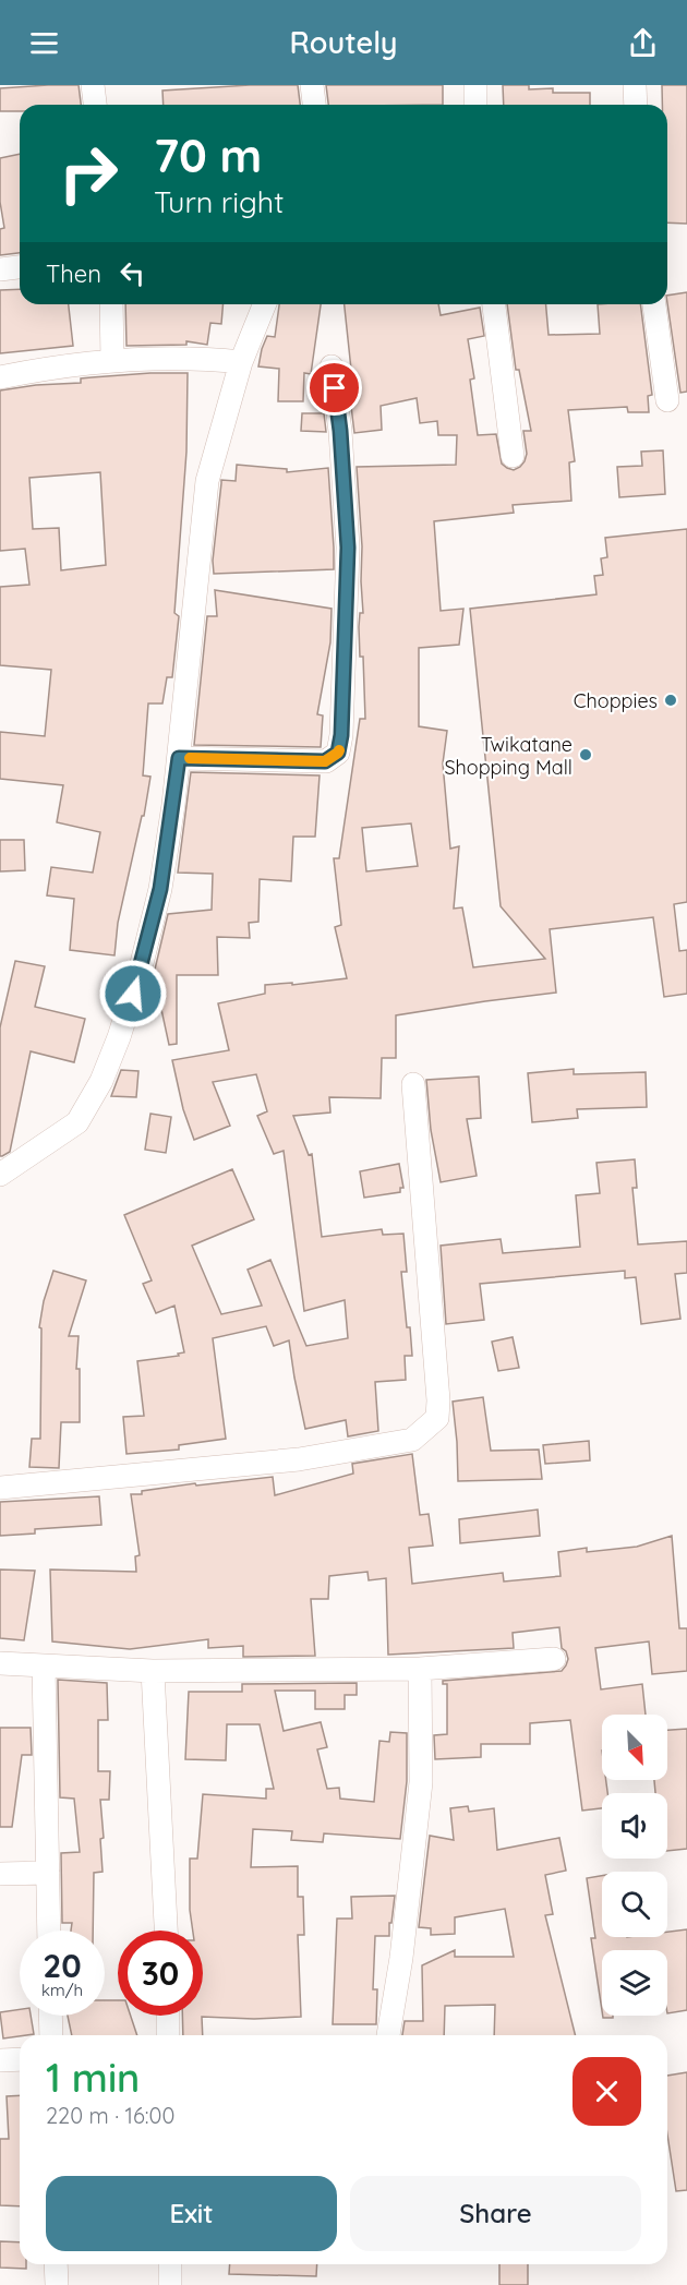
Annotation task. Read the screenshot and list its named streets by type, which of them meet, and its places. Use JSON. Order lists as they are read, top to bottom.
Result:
{
  "places": ["Choppies", "Twikatane Shopping Mall"],
  "north": "bottom right",
  "page": {
    "header": "Routely",
    "turn": ["70 m", "Turn right"],
    "then": "Then",
    "speed": "20 km/h",
    "limit": "30",
    "heading": ["1 min", "220 m · 16:00"],
    "buttons": ["Exit", "Share"]
  }
}
